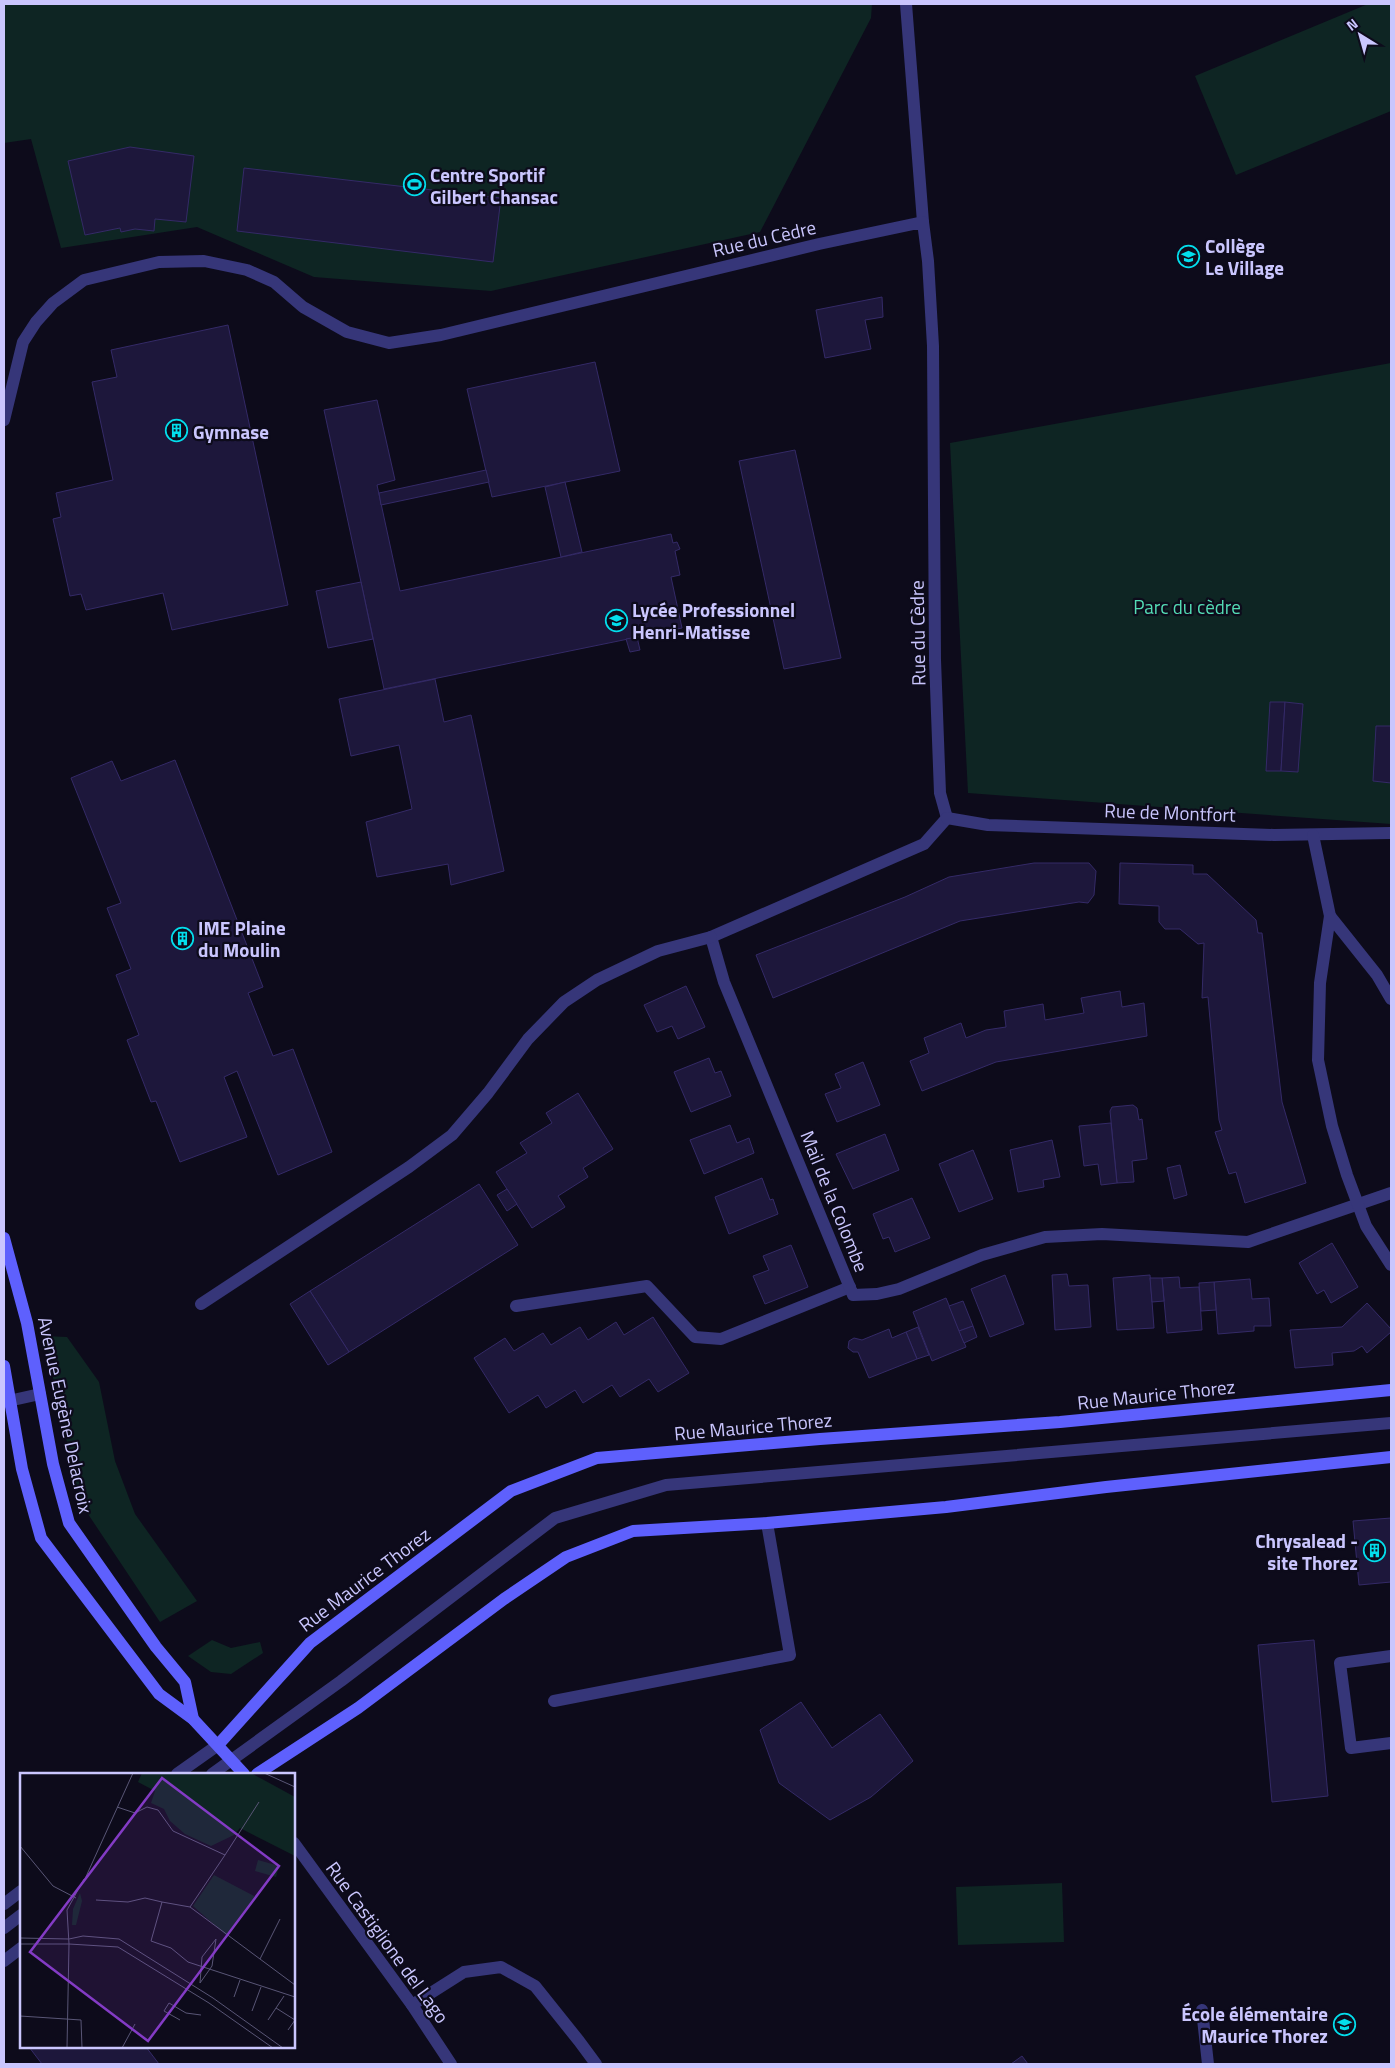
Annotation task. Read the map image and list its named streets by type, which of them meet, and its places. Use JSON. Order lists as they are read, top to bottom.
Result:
{
  "streets": {
    "main road": ["Rue Maurice Thorez", "Avenue Eugène Delacroix"],
    "street": [
      "Rue du Cèdre",
      "Rue de Montfort",
      "Mail de la Colombe",
      "Rue Castiglione del Lago"
    ]
  },
  "crossings": [
    ["Rue du Cèdre", "Rue de Montfort"]
  ],
  "parks": ["Parc du cèdre"],
  "places": {
    "sports": ["Centre Sportif Gilbert Chansac"],
    "school or university": ["Collège Le Village", "Lycée Professionnel Henri-Matisse", "École élémentaire Maurice Thorez"],
    "building": ["Gymnase", "IME Plaine du Moulin", "Chrysalead - site Thorez"]
  },
  "north": "top left"
}
